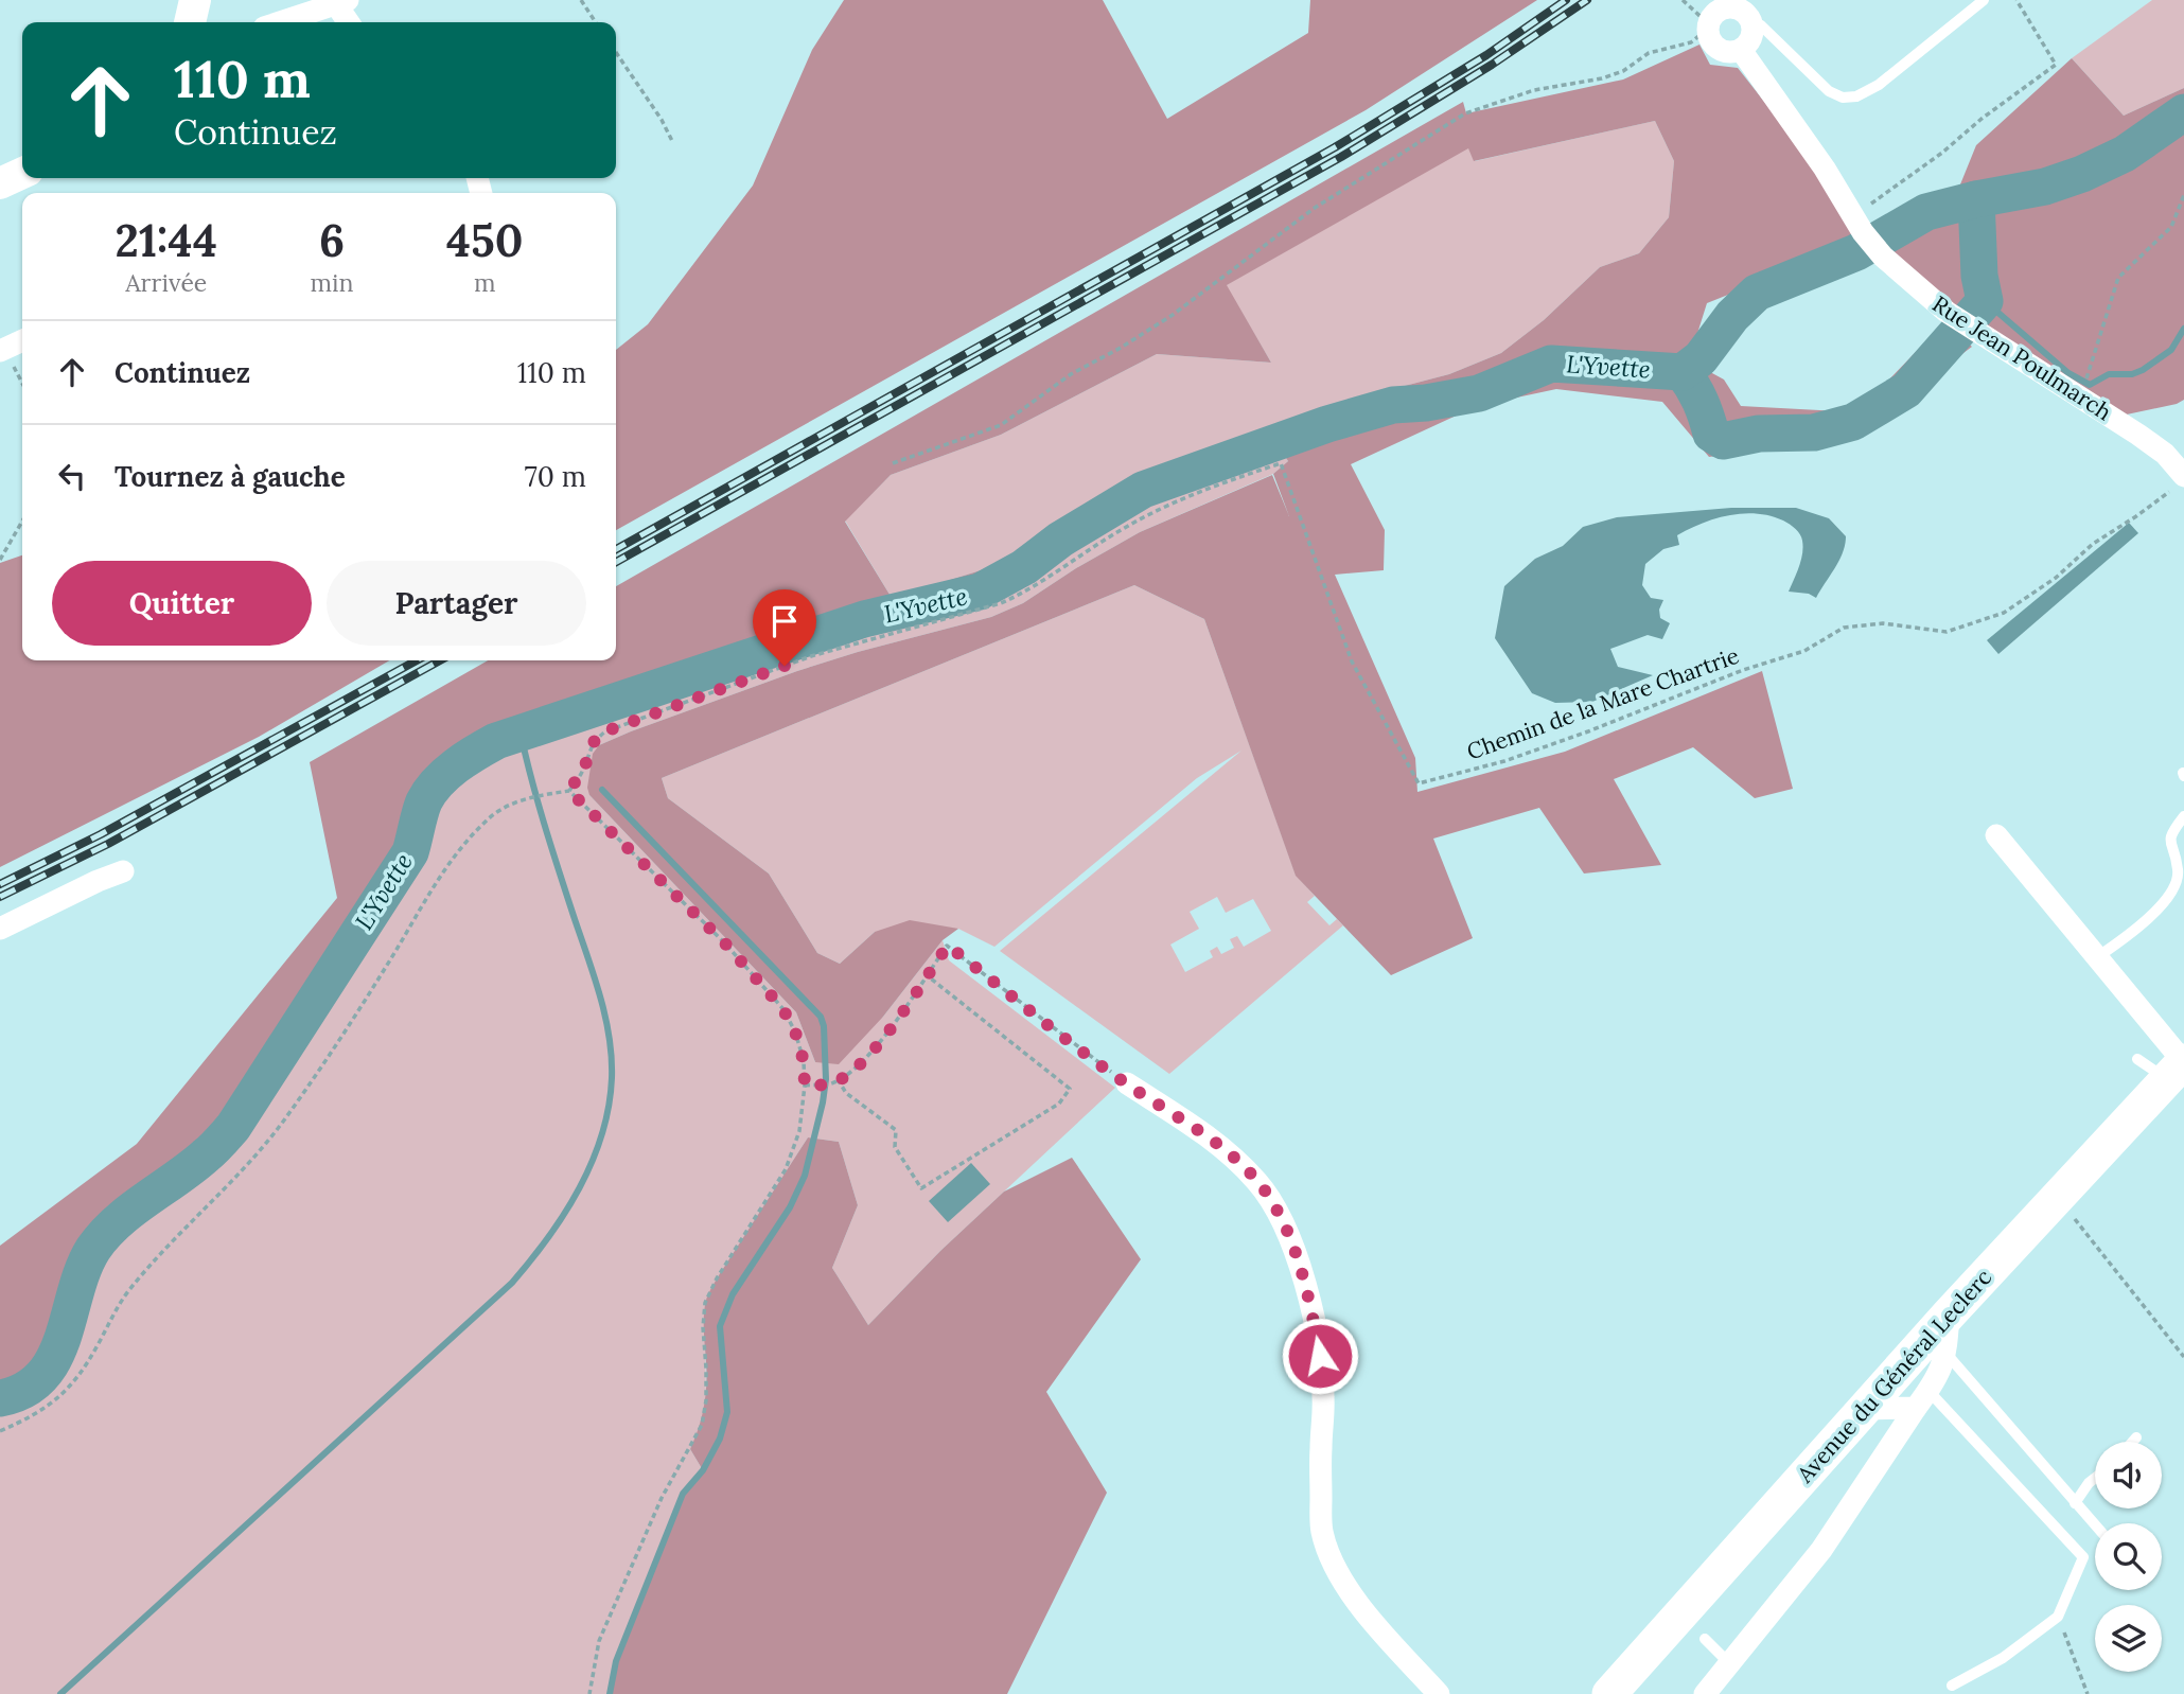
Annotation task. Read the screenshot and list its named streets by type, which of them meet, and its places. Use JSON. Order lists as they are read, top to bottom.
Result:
{
  "streets": {
    "main road": ["Avenue du Général Leclerc"],
    "street": ["Rue Jean Poulmarch"],
    "path": ["Chemin de la Mare Chartrie"]
  },
  "crossings": [
    ["Rue Jean Poulmarch", "Chemin de la Mare Chartrie"]
  ],
  "water": ["L'Yvette"],
  "page": {
    "turn": ["110 m", "Continuez"],
    "eta": [
      "21:44",
      "Arrivée",
      "6",
      "min",
      "450",
      "m"
    ],
    "list": [
      {
        "name": "Continuez",
        "value": "110 m"
      },
      {
        "name": "Tournez à gauche",
        "value": "70 m"
      }
    ],
    "buttons": ["Quitter", "Partager"]
  }
}
